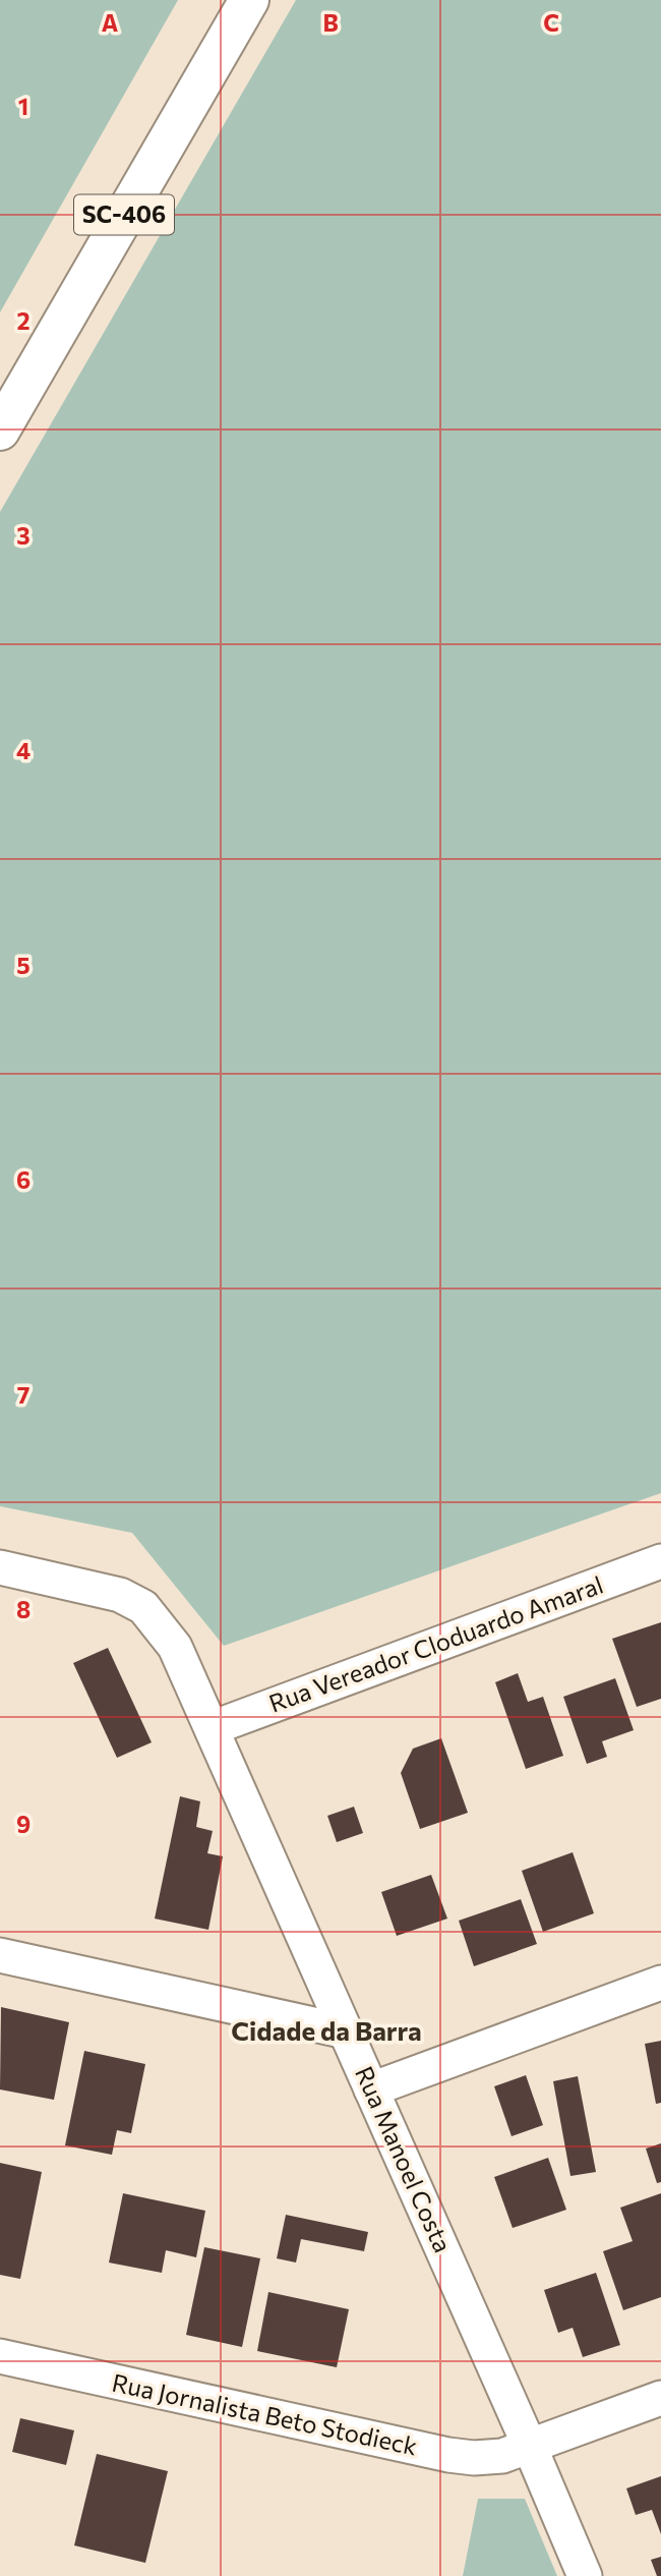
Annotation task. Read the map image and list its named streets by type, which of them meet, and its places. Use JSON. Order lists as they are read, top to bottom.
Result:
{
  "streets": {
    "main road": ["SC-406"],
    "street": ["Rua Vereador Cloduardo Amaral", "Rua Manoel Costa", "Rua Jornalista Beto Stodieck"]
  },
  "crossings": [
    ["Rua Vereador Cloduardo Amaral", "Rua Manoel Costa"],
    ["Rua Manoel Costa", "Rua Jornalista Beto Stodieck"]
  ],
  "districts": ["Cidade da Barra"],
  "grid": {
    "columns": ["A", "B", "C"],
    "rows": [
      "1",
      "2",
      "3",
      "4",
      "5",
      "6",
      "7",
      "8",
      "9"
    ]
  }
}
